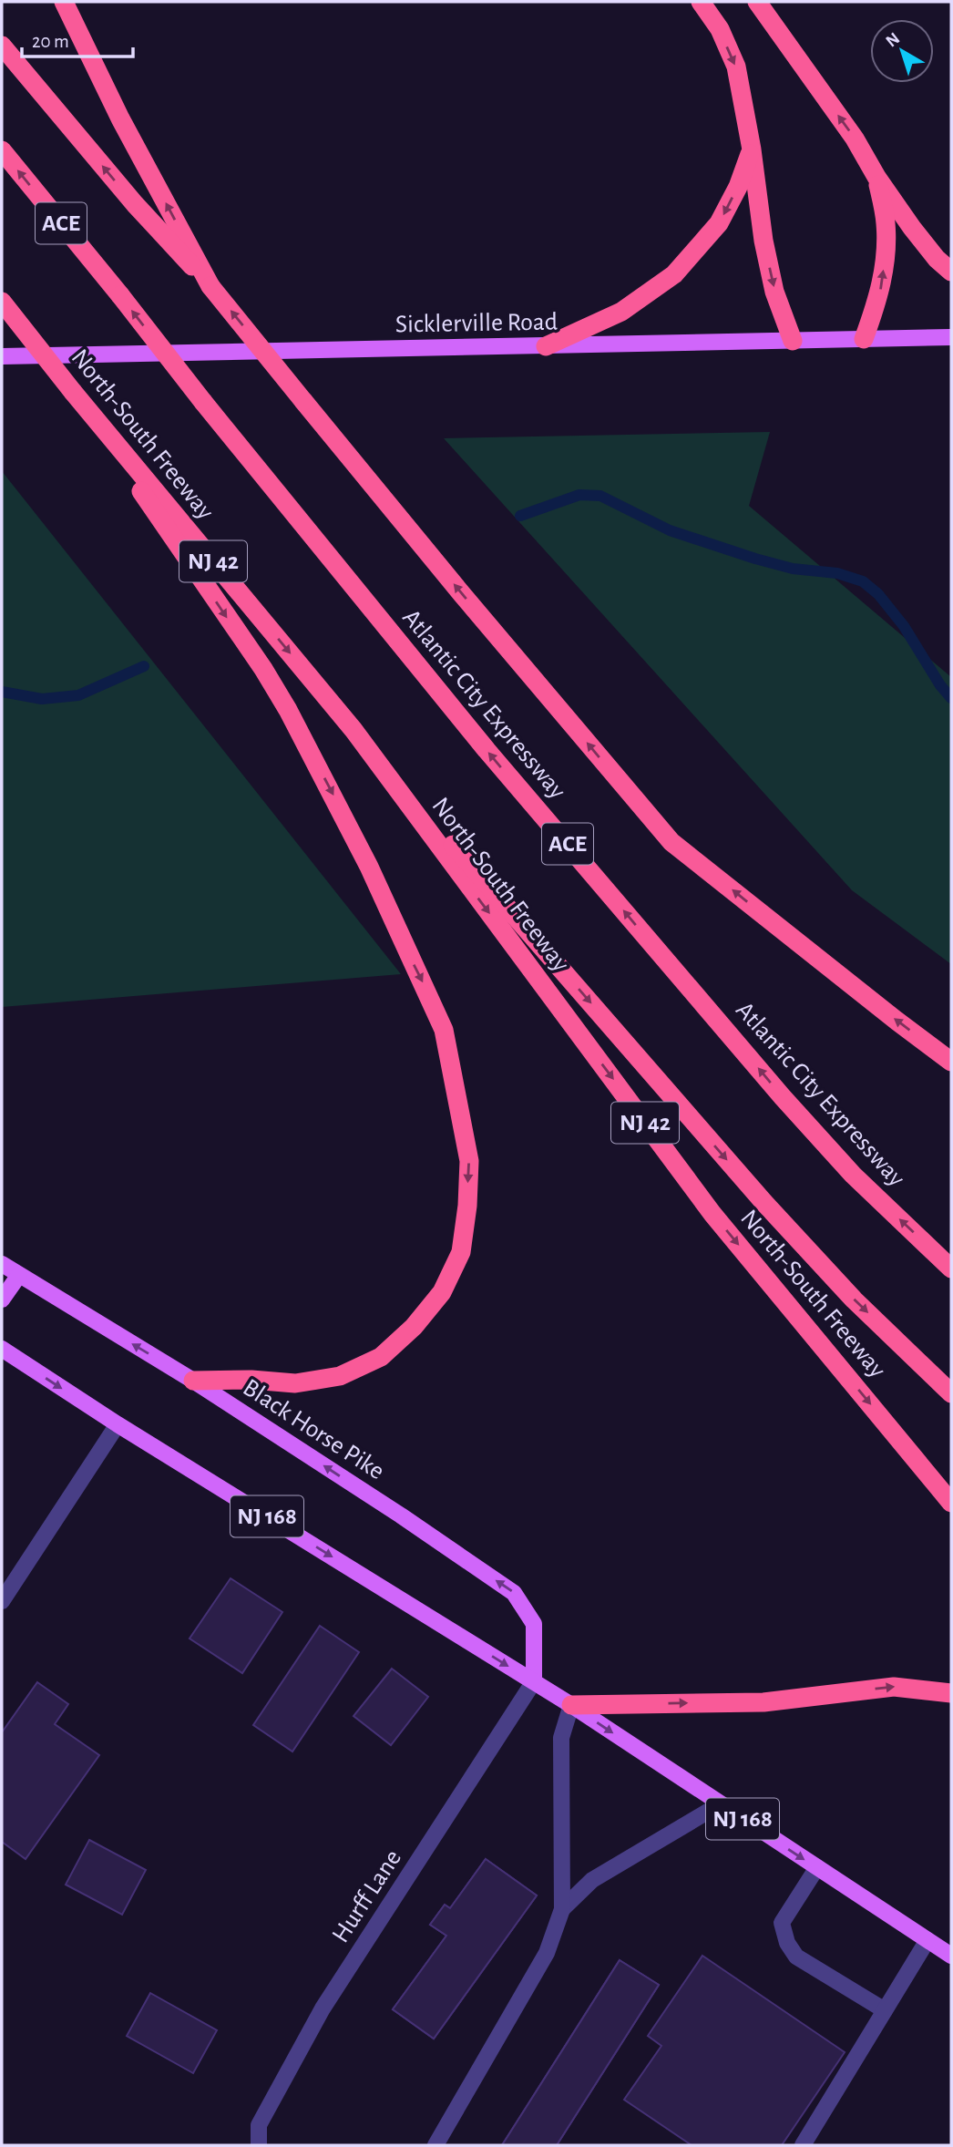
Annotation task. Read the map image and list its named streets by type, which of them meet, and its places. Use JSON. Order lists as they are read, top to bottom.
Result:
{
  "streets": {
    "highway": [
      "ACE",
      "North-South Freeway",
      "NJ 42",
      "Atlantic City Expressway"
    ],
    "main road": ["Sicklerville Road", "Black Horse Pike", "NJ 168"],
    "street": ["Hurff Lane"]
  },
  "crossings": [
    ["Black Horse Pike", "NJ 168"],
    ["Black Horse Pike", "Hurff Lane"],
    ["NJ 168", "Hurff Lane"]
  ],
  "scale_bar": "20 m",
  "north": "top left"
}
